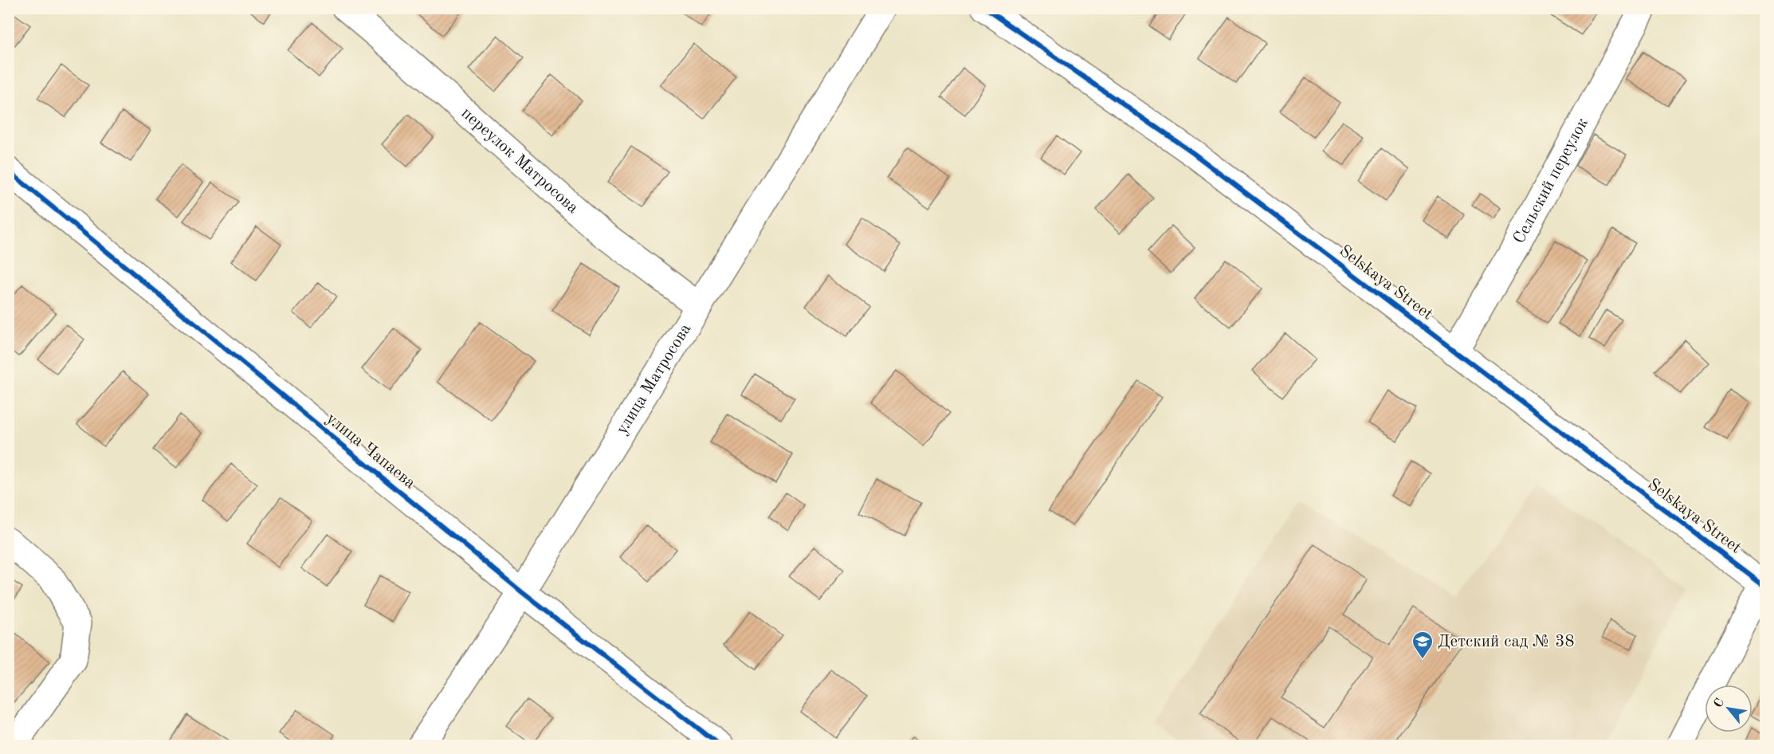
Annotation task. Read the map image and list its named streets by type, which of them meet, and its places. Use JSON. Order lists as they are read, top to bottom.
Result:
{
  "streets": {
    "street": [
      "переулок Матросова",
      "Сельский переулок",
      "Selskaya Street",
      "улица Матросова",
      "улица Чапаева"
    ]
  },
  "crossings": [
    ["переулок Матросова", "улица Матросова"],
    ["Сельский переулок", "Selskaya Street"],
    ["улица Матросова", "улица Чапаева"]
  ],
  "places": {
    "school or university": ["Детский сад № 38"]
  },
  "north": "top left"
}
